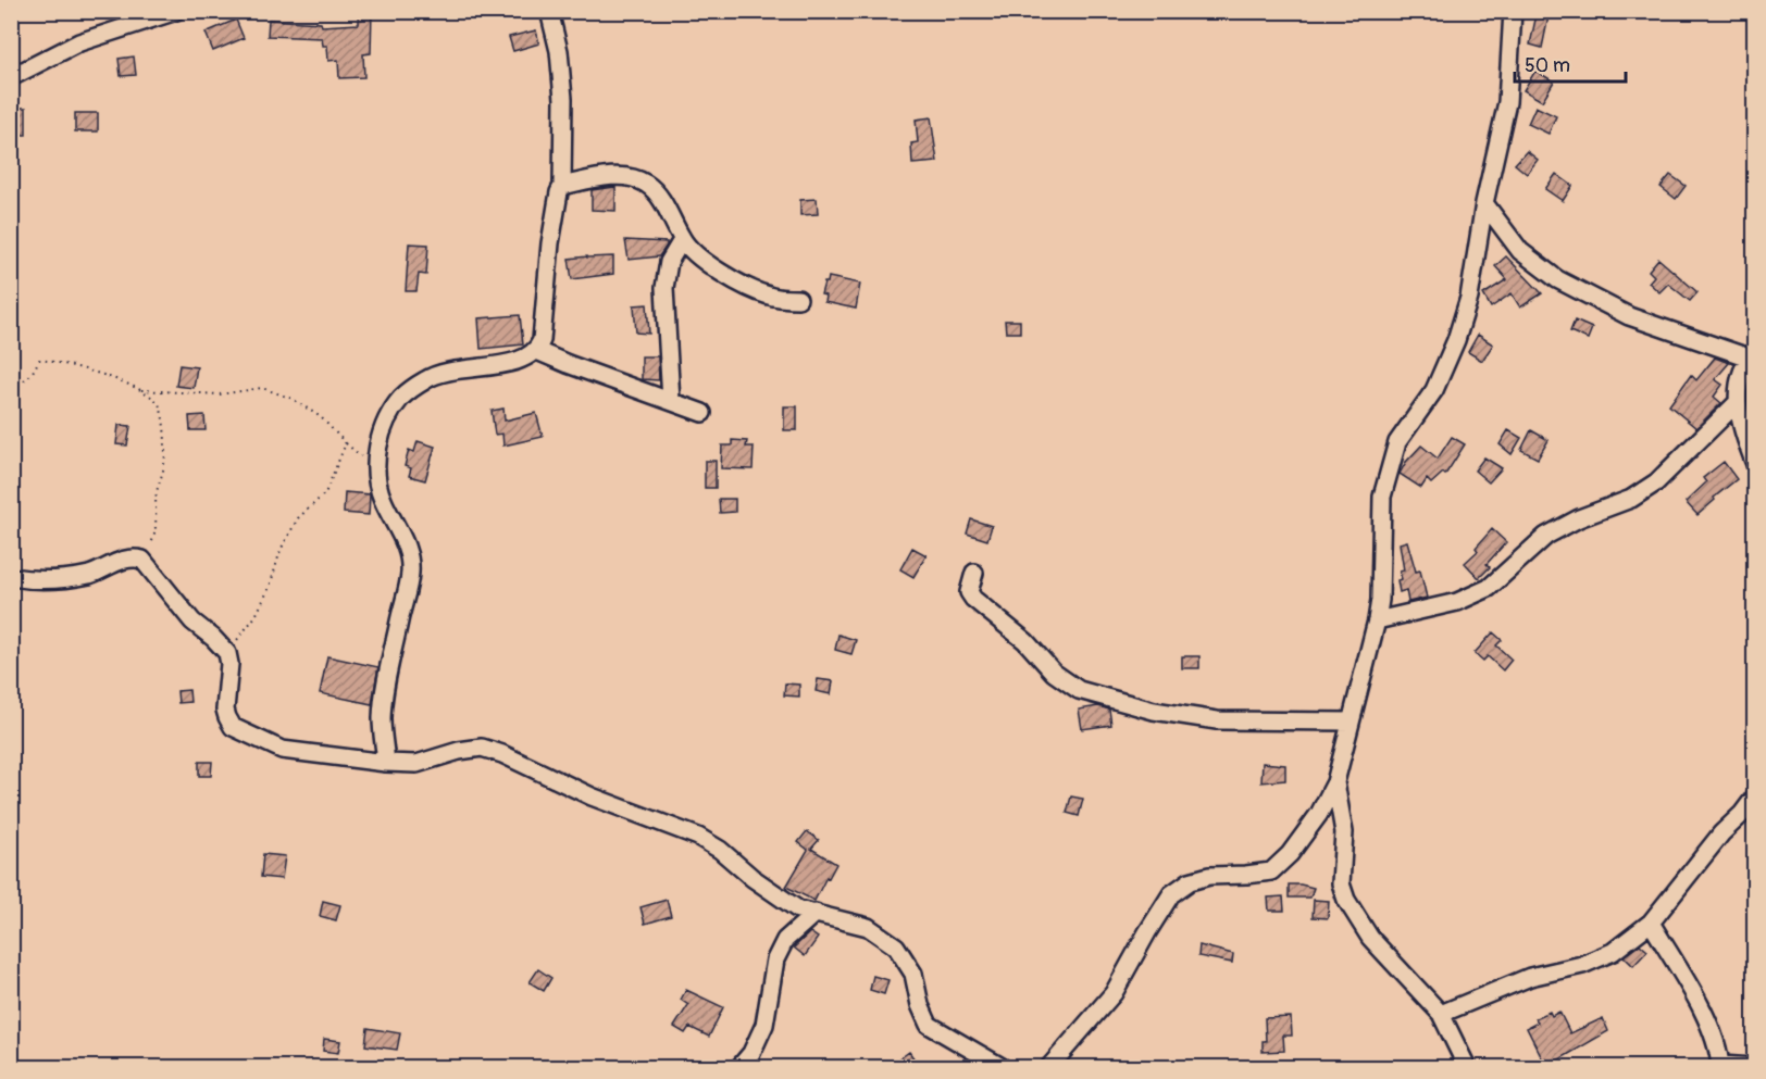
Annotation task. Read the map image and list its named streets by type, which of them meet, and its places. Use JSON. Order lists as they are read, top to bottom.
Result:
{
  "scale_bar": "50 m"
}
